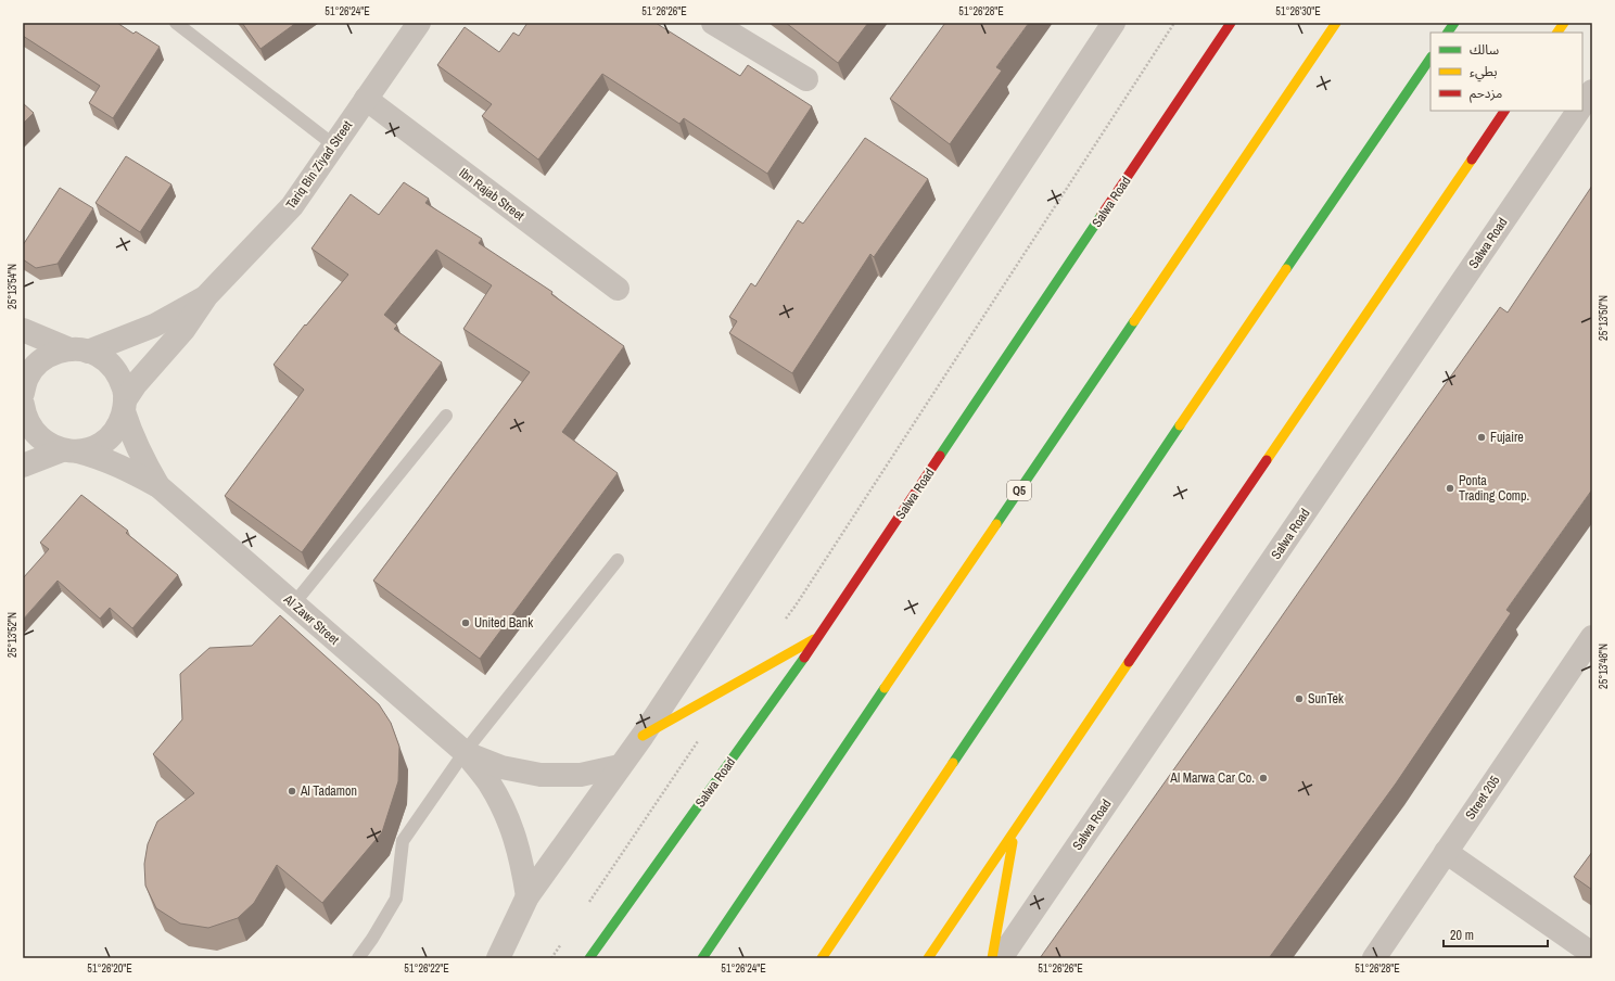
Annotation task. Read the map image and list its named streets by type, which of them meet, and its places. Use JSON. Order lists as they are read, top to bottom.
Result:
{
  "streets": {
    "main road": ["Salwa Road", "Q5"],
    "street": [
      "Tariq Bin Ziyad Street",
      "Ibn Rajab Street",
      "Al Zawr Street",
      "Street 205"
    ]
  },
  "crossings": [
    ["Tariq Bin Ziyad Street", "Ibn Rajab Street"],
    ["Tariq Bin Ziyad Street", "Al Zawr Street"]
  ],
  "places": [
    "Fujaire",
    "Ponta Trading Comp.",
    "United Bank",
    "SunTek",
    "Al Marwa Car Co.",
    "Al Tadamon"
  ],
  "legend": ["سالك", "بطيء", "مزدحم"],
  "scale_bar": "20 m",
  "coordinates": [
    "51°26'24\"E",
    "51°26'26\"E",
    "51°26'28\"E",
    "51°26'30\"E",
    "25°13'54\"N",
    "25°13'50\"N",
    "25°13'52\"N",
    "25°13'48\"N",
    "51°26'20\"E",
    "51°26'22\"E"
  ]
}
